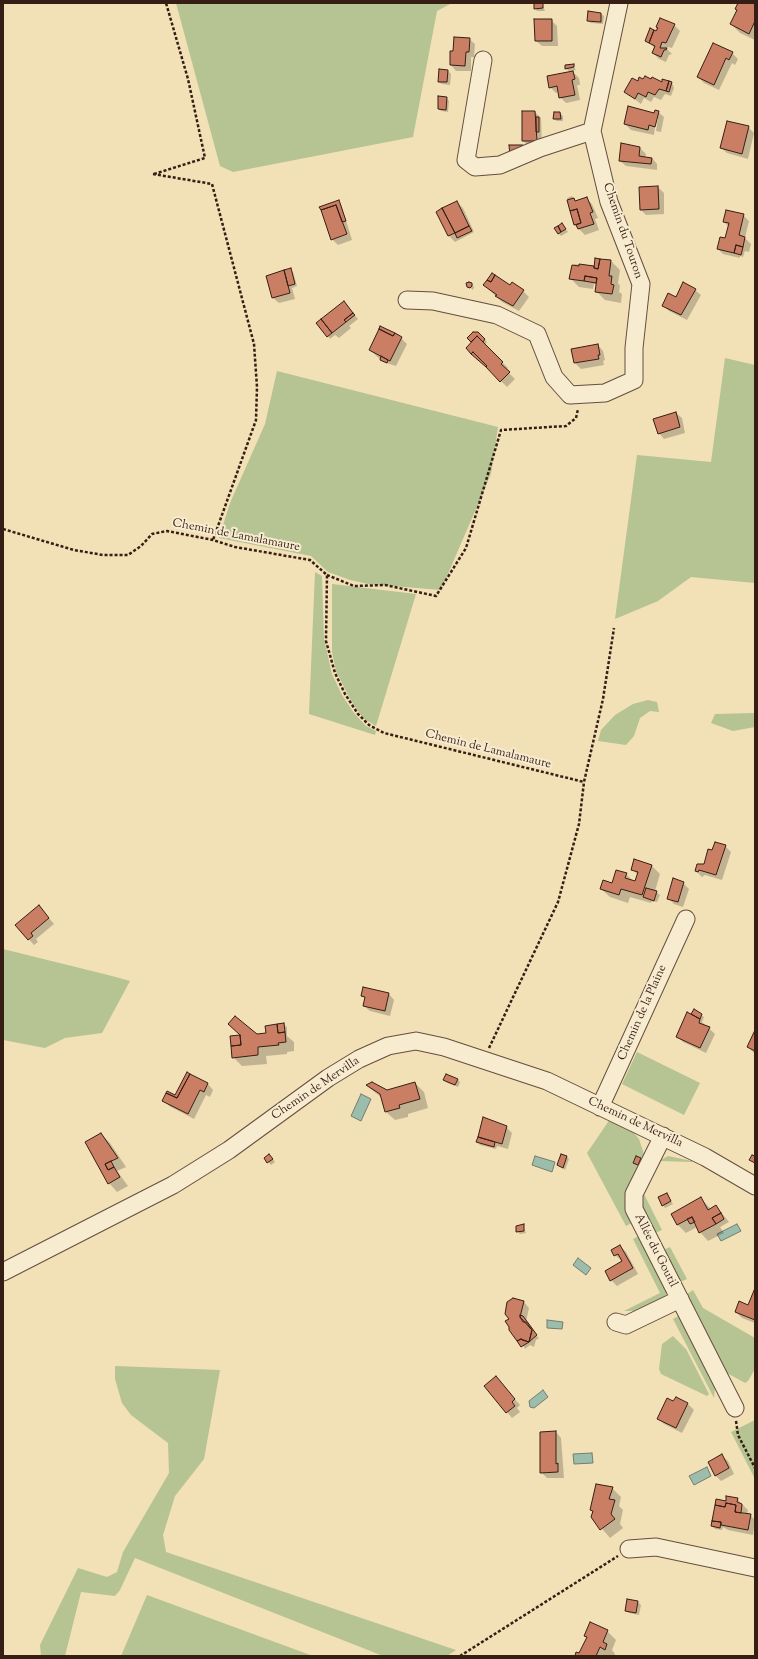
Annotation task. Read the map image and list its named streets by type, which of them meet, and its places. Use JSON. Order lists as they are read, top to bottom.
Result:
{
  "streets": {
    "street": [
      "Chemin du Touron",
      "Chemin de la Plaine",
      "Chemin de Mervilla",
      "Allée du Goutil"
    ],
    "path": ["Chemin de Lamalamaure"]
  },
  "crossings": [
    ["Chemin de la Plaine", "Chemin de Mervilla"],
    ["Chemin de Mervilla", "Allée du Goutil"]
  ]
}
